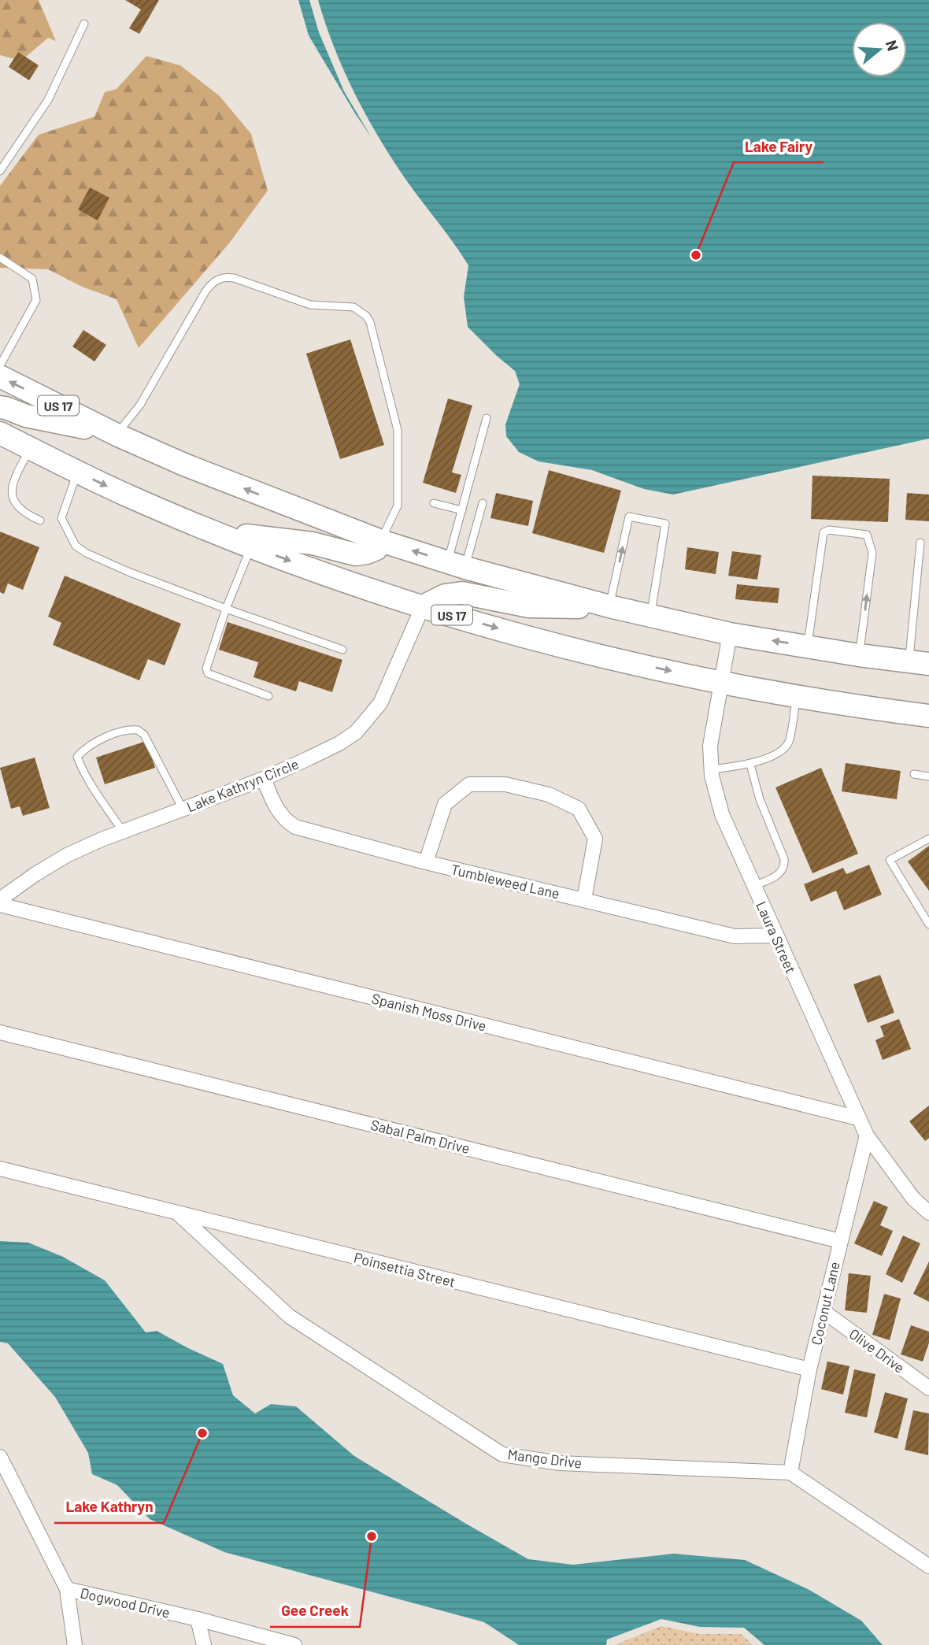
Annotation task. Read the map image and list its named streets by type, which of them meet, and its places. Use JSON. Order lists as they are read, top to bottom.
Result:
{
  "streets": {
    "main road": ["US 17"],
    "street": [
      "Lake Kathryn Circle",
      "Tumbleweed Lane",
      "Laura Street",
      "Spanish Moss Drive",
      "Sabal Palm Drive",
      "Poinsettia Street",
      "Coconut Lane",
      "Olive Drive",
      "Mango Drive",
      "Dogwood Drive"
    ]
  },
  "crossings": [
    ["US 17", "Lake Kathryn Circle"],
    ["US 17", "Laura Street"],
    ["Lake Kathryn Circle", "Tumbleweed Lane"],
    ["Tumbleweed Lane", "Laura Street"],
    ["Laura Street", "Spanish Moss Drive"],
    ["Laura Street", "Coconut Lane"],
    ["Sabal Palm Drive", "Coconut Lane"],
    ["Poinsettia Street", "Coconut Lane"],
    ["Poinsettia Street", "Mango Drive"],
    ["Coconut Lane", "Olive Drive"],
    ["Coconut Lane", "Mango Drive"]
  ],
  "places": ["Lake Fairy", "Lake Kathryn", "Gee Creek"],
  "north": "right"
}
